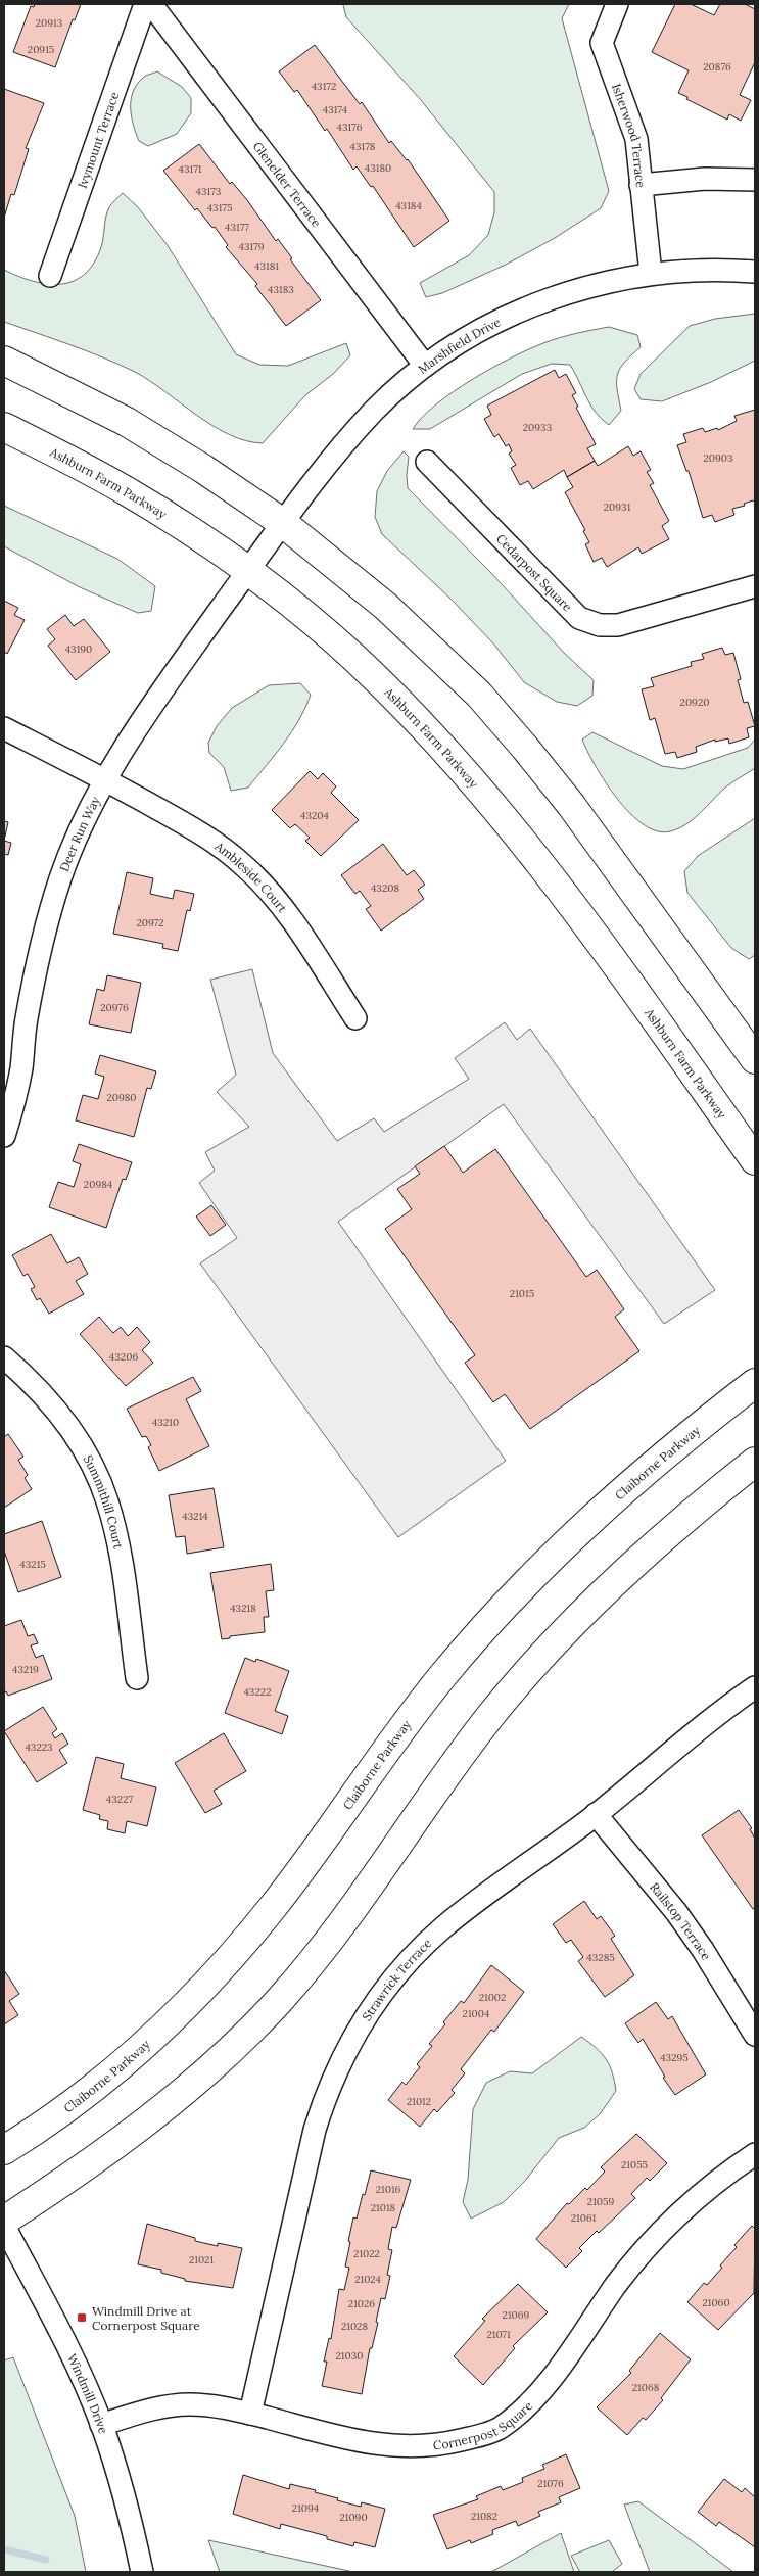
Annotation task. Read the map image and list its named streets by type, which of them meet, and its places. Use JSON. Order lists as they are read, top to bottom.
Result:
{
  "streets": {
    "main road": ["Ashburn Farm Parkway", "Claiborne Parkway"],
    "street": [
      "Isherwood Terrace",
      "Ivymount Terrace",
      "Glenelder Terrace",
      "Marshfield Drive",
      "Cedarpost Square",
      "Deer Run Way",
      "Ambleside Court",
      "Summithill Court",
      "Railstop Terrace",
      "Strawrick Terrace",
      "Windmill Drive",
      "Cornerpost Square"
    ]
  },
  "crossings": [
    ["Isherwood Terrace", "Marshfield Drive"],
    ["Glenelder Terrace", "Marshfield Drive"],
    ["Marshfield Drive", "Ashburn Farm Parkway"],
    ["Marshfield Drive", "Deer Run Way"],
    ["Ashburn Farm Parkway", "Deer Run Way"],
    ["Deer Run Way", "Ambleside Court"],
    ["Railstop Terrace", "Strawrick Terrace"],
    ["Strawrick Terrace", "Cornerpost Square"],
    ["Windmill Drive", "Cornerpost Square"]
  ],
  "places": {
    "transit": ["Windmill Drive at Cornerpost Square"]
  },
  "house_numbers": [
    "20913",
    "20915",
    "20876",
    "43172",
    "43174",
    "43176",
    "43178",
    "43180",
    "43171",
    "43173",
    "43184",
    "43175",
    "43177",
    "43179",
    "43181",
    "43183",
    "20933",
    "20903",
    "20931",
    "43190",
    "20920",
    "43204",
    "43208",
    "20972",
    "20976",
    "20980",
    "20984",
    "21015",
    "43206",
    "43210",
    "43214",
    "43215",
    "43218",
    "43219",
    "43222",
    "43223",
    "43227",
    "43285",
    "21002",
    "21004",
    "43295",
    "21012",
    "21055",
    "21016",
    "21059",
    "21018",
    "21061",
    "21022",
    "21021",
    "21024",
    "21060",
    "21026",
    "21069",
    "21028",
    "21071",
    "21030",
    "21068",
    "21076",
    "21094",
    "21082",
    "21090"
  ]
}
